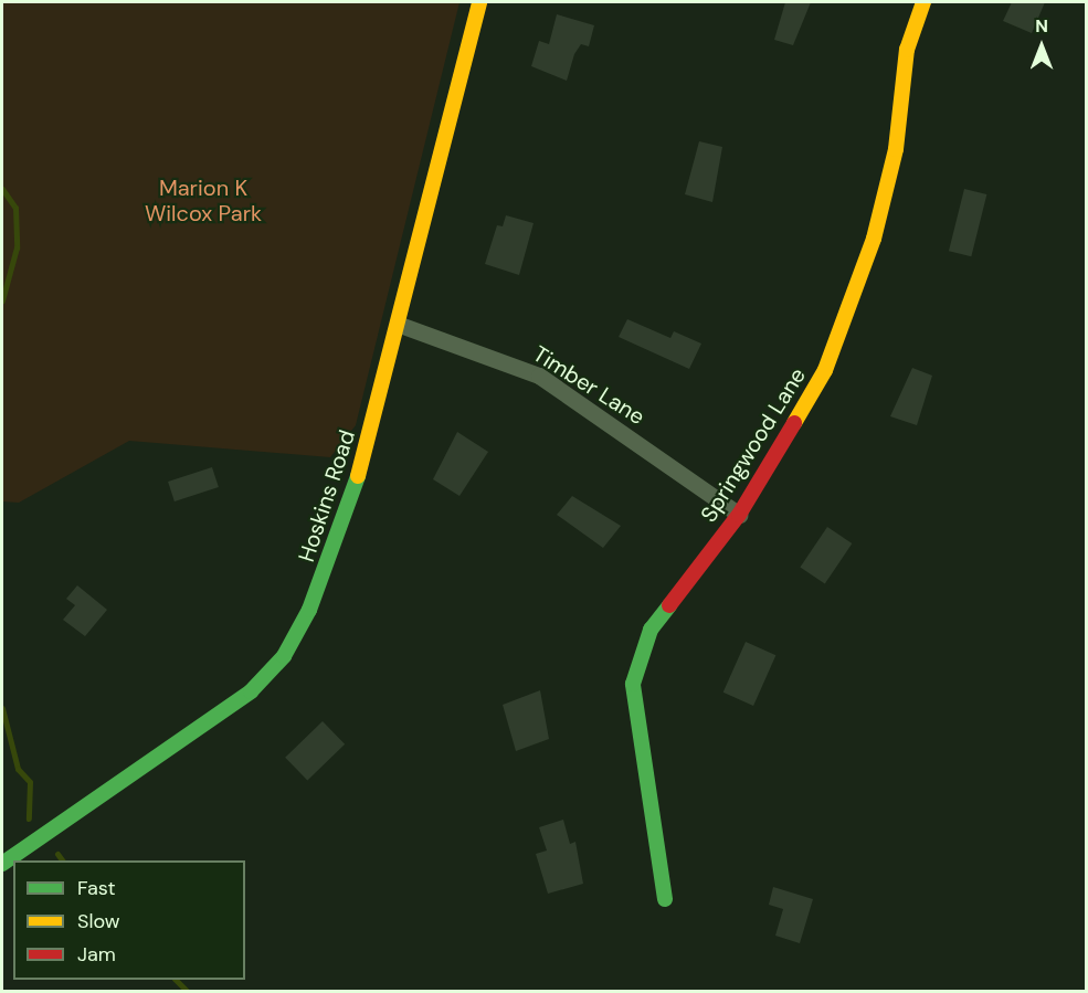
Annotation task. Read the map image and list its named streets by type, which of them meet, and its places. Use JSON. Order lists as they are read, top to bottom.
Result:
{
  "streets": {
    "street": ["Timber Lane", "Springwood Lane", "Hoskins Road"]
  },
  "crossings": [
    ["Timber Lane", "Springwood Lane"],
    ["Timber Lane", "Hoskins Road"]
  ],
  "parks": ["Marion K Wilcox Park"],
  "legend": ["Fast", "Slow", "Jam"],
  "north": "top"
}
